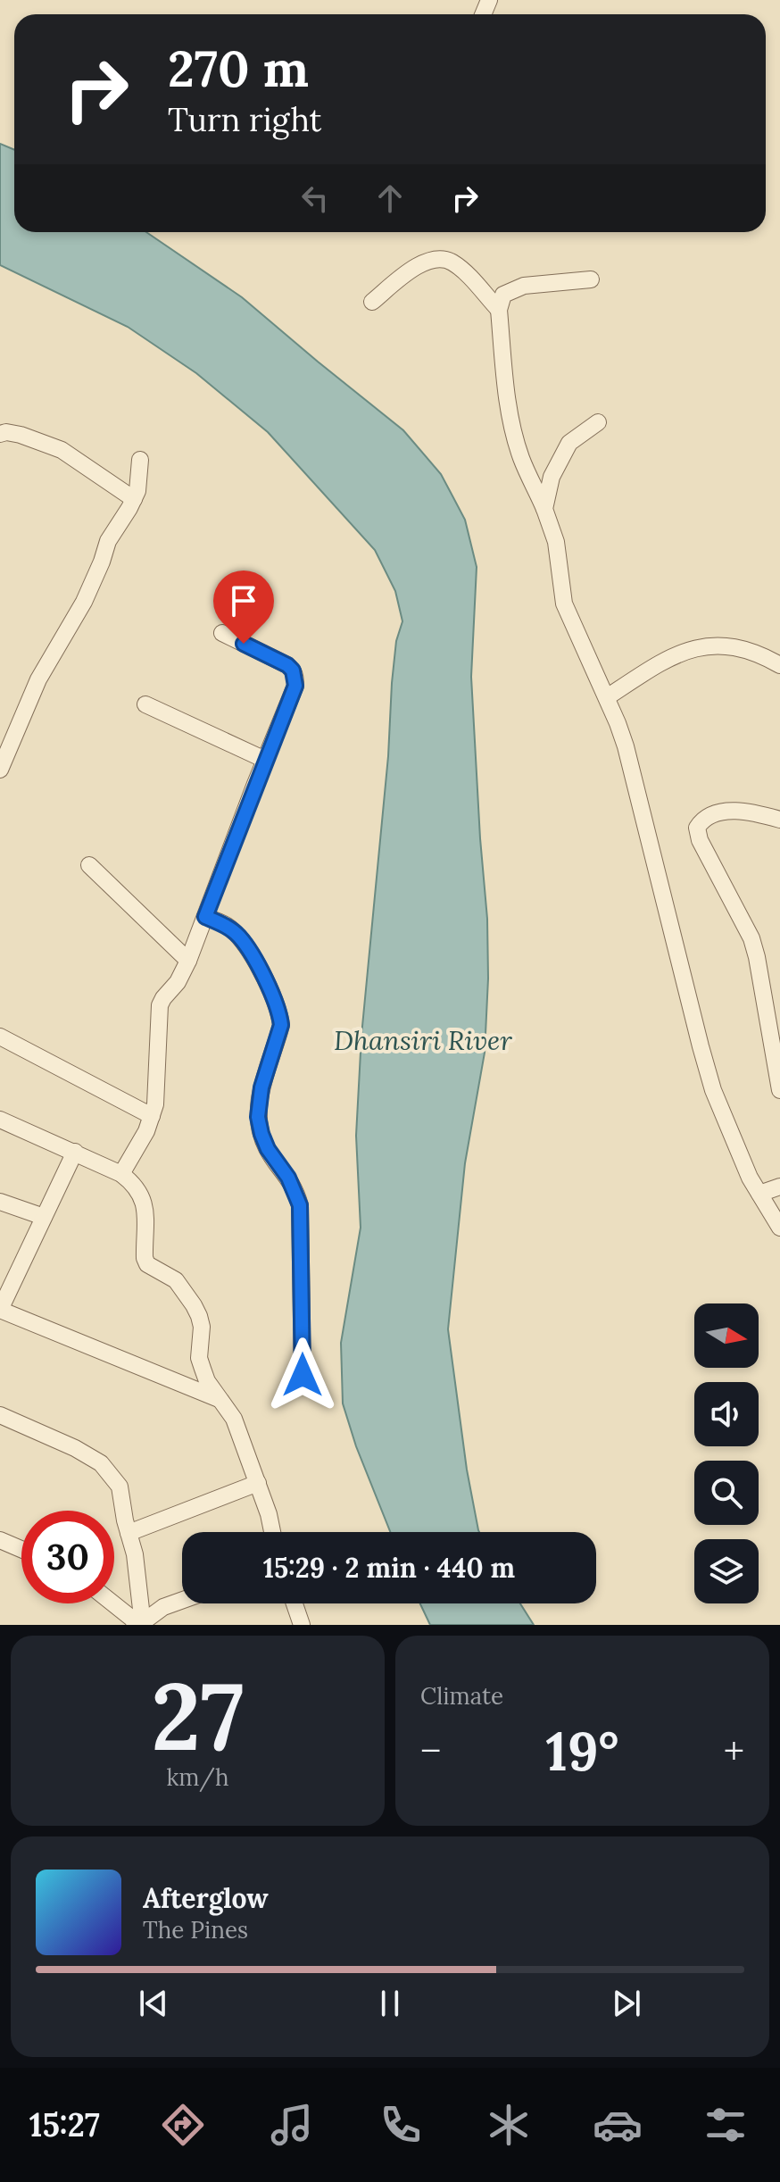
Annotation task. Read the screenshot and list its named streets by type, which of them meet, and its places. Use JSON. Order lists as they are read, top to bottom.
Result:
{
  "water": ["Dhansiri River"],
  "north": "right",
  "page": {
    "turn": ["270 m", "Turn right"],
    "limit": "30",
    "trip": "15:29 · 2 min · 440 m",
    "tile": [
      ["27", "km/h"],
      "Climate"
    ],
    "heat": ["−", "19°", "+"],
    "song": ["Afterglow", "The Pines"],
    "tabs": "15:27"
  }
}
